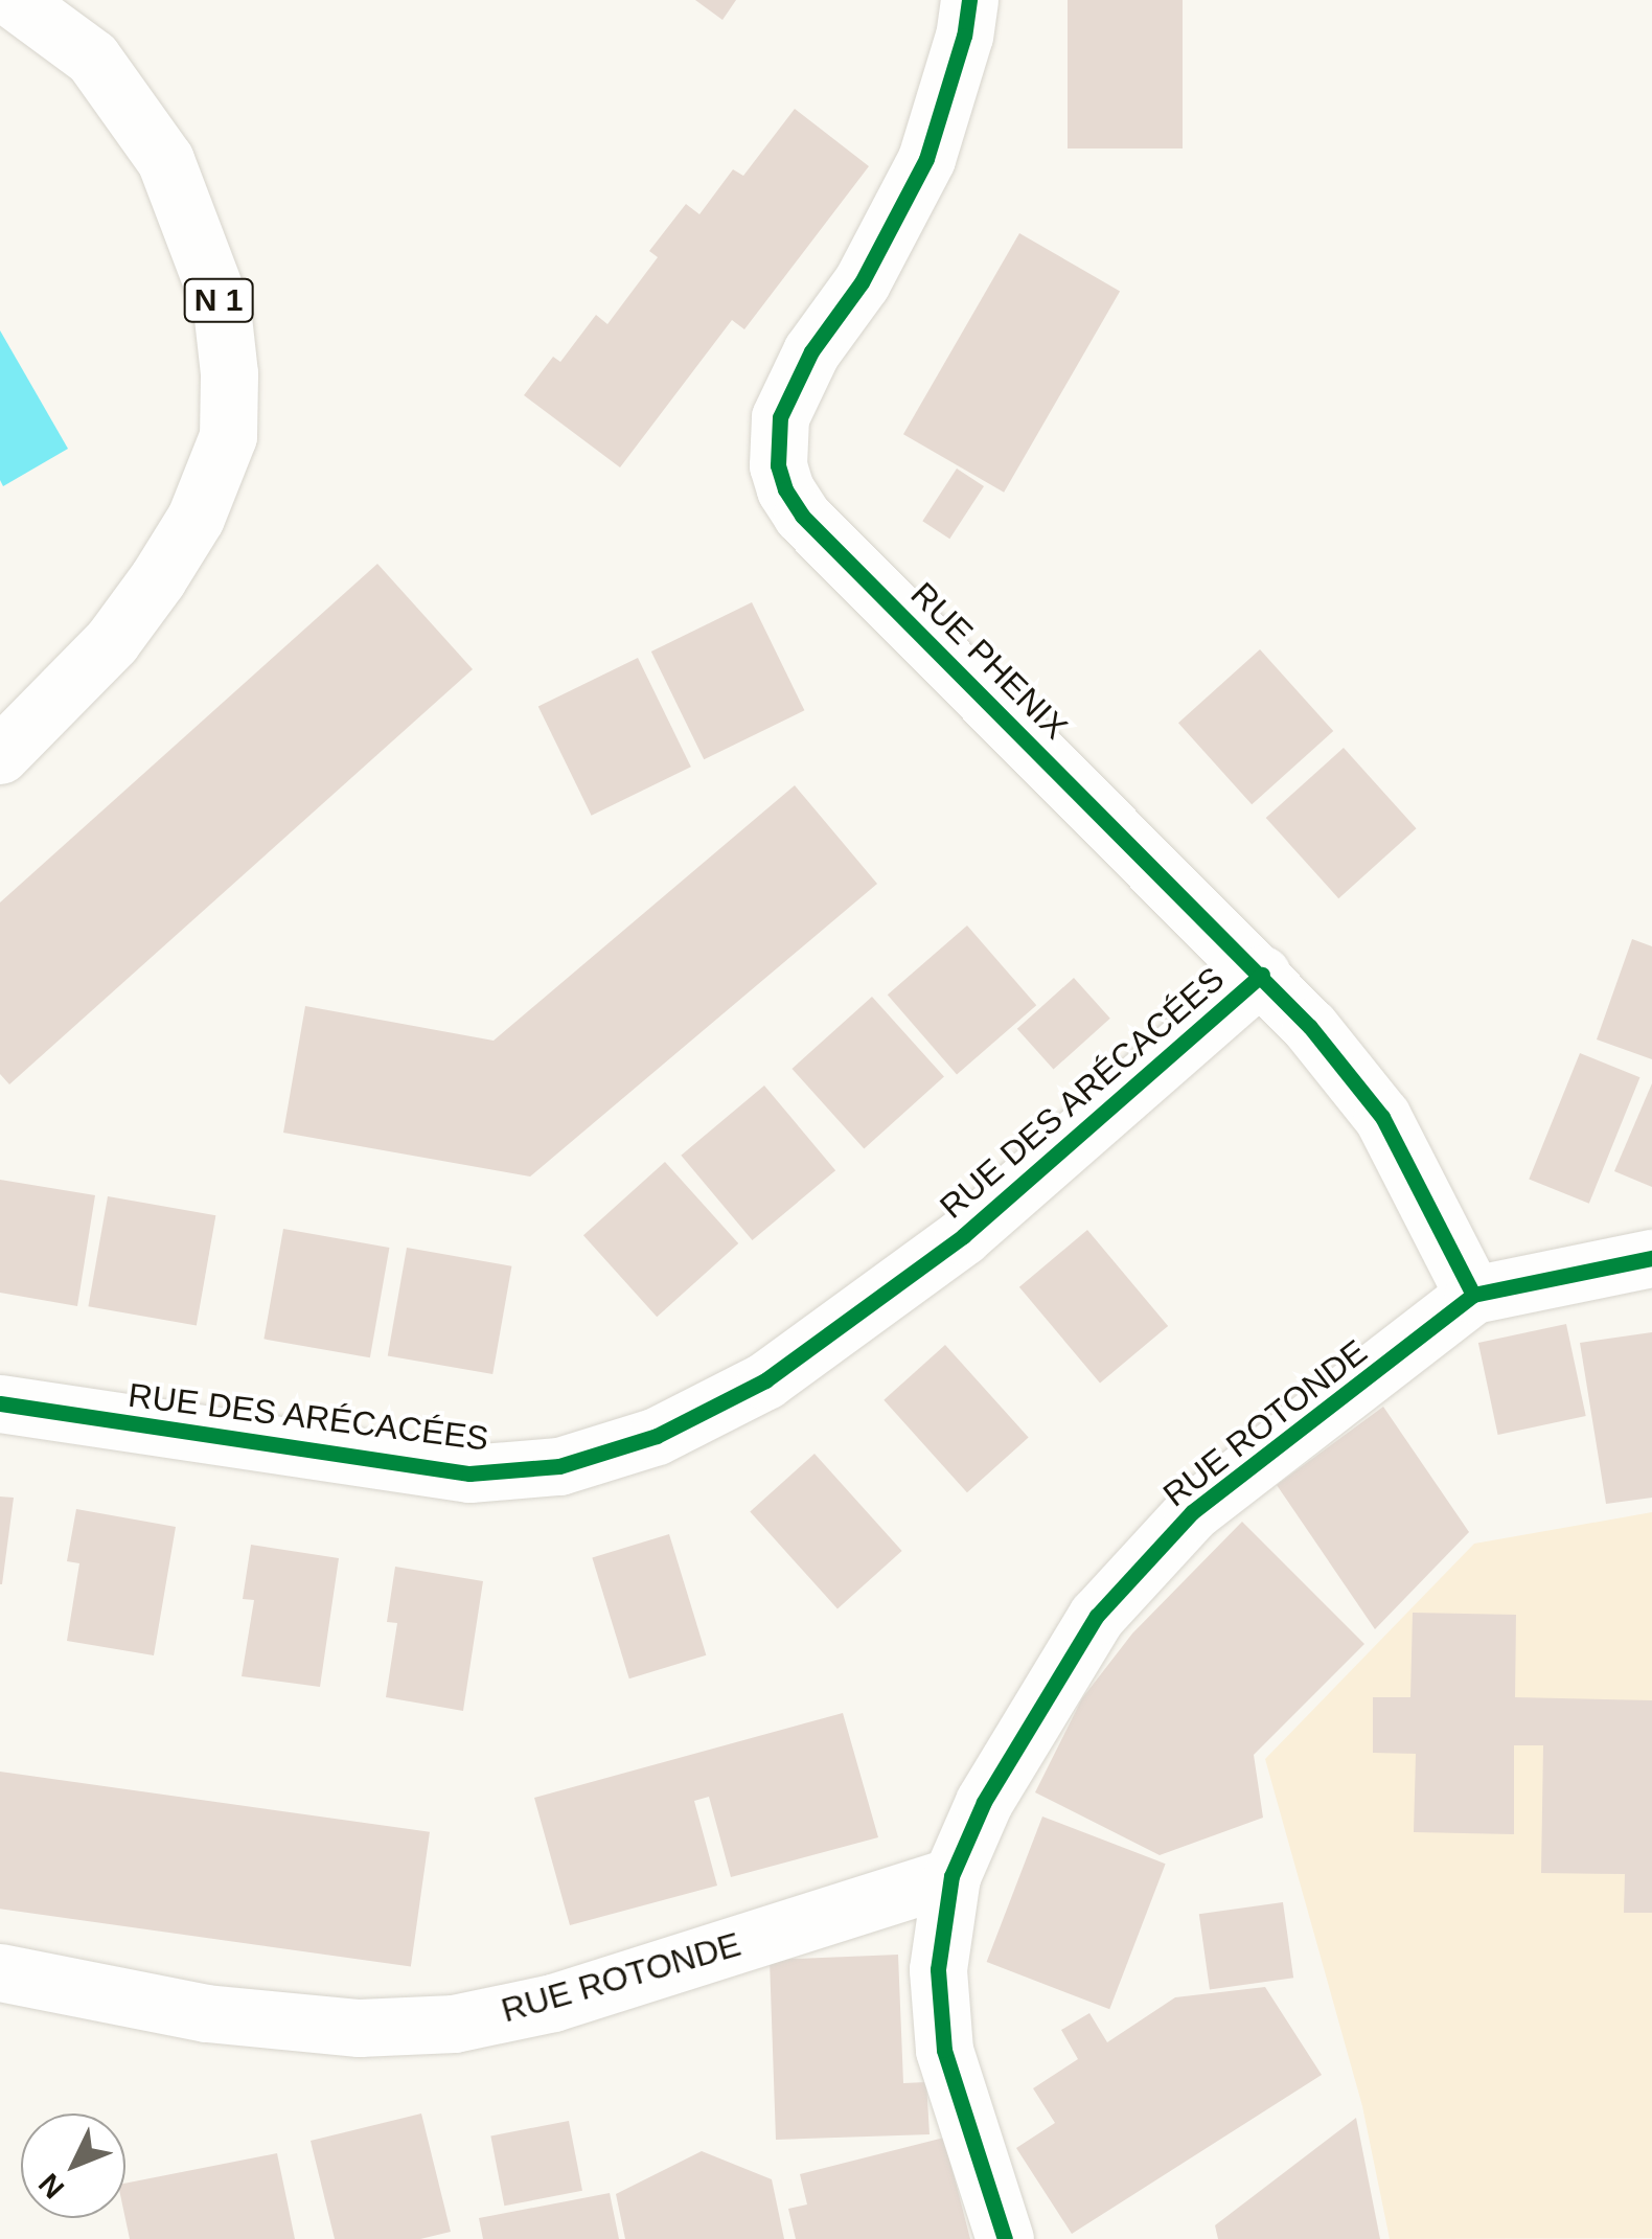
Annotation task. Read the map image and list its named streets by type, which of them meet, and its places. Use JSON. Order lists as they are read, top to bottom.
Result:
{
  "streets": {
    "street": [
      "N 1",
      "RUE PHENIX",
      "RUE DES ARÉCACÉES",
      "RUE ROTONDE"
    ]
  },
  "crossings": [
    ["RUE PHENIX", "RUE DES ARÉCACÉES"],
    ["RUE PHENIX", "RUE ROTONDE"]
  ],
  "north": "bottom left"
}
